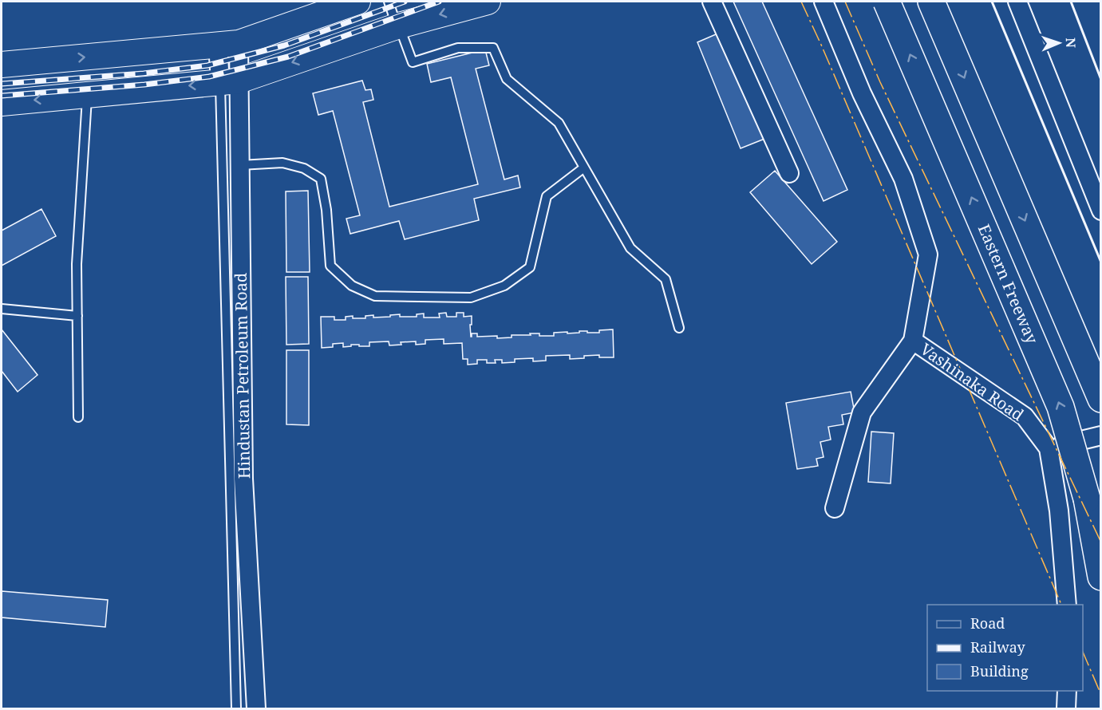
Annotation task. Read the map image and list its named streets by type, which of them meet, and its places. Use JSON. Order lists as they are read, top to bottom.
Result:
{
  "streets": {
    "highway": ["Eastern Freeway"],
    "street": ["Hindustan Petroleum Road", "Vashinaka Road"]
  },
  "legend": ["Road", "Railway", "Building"],
  "north": "right"
}
